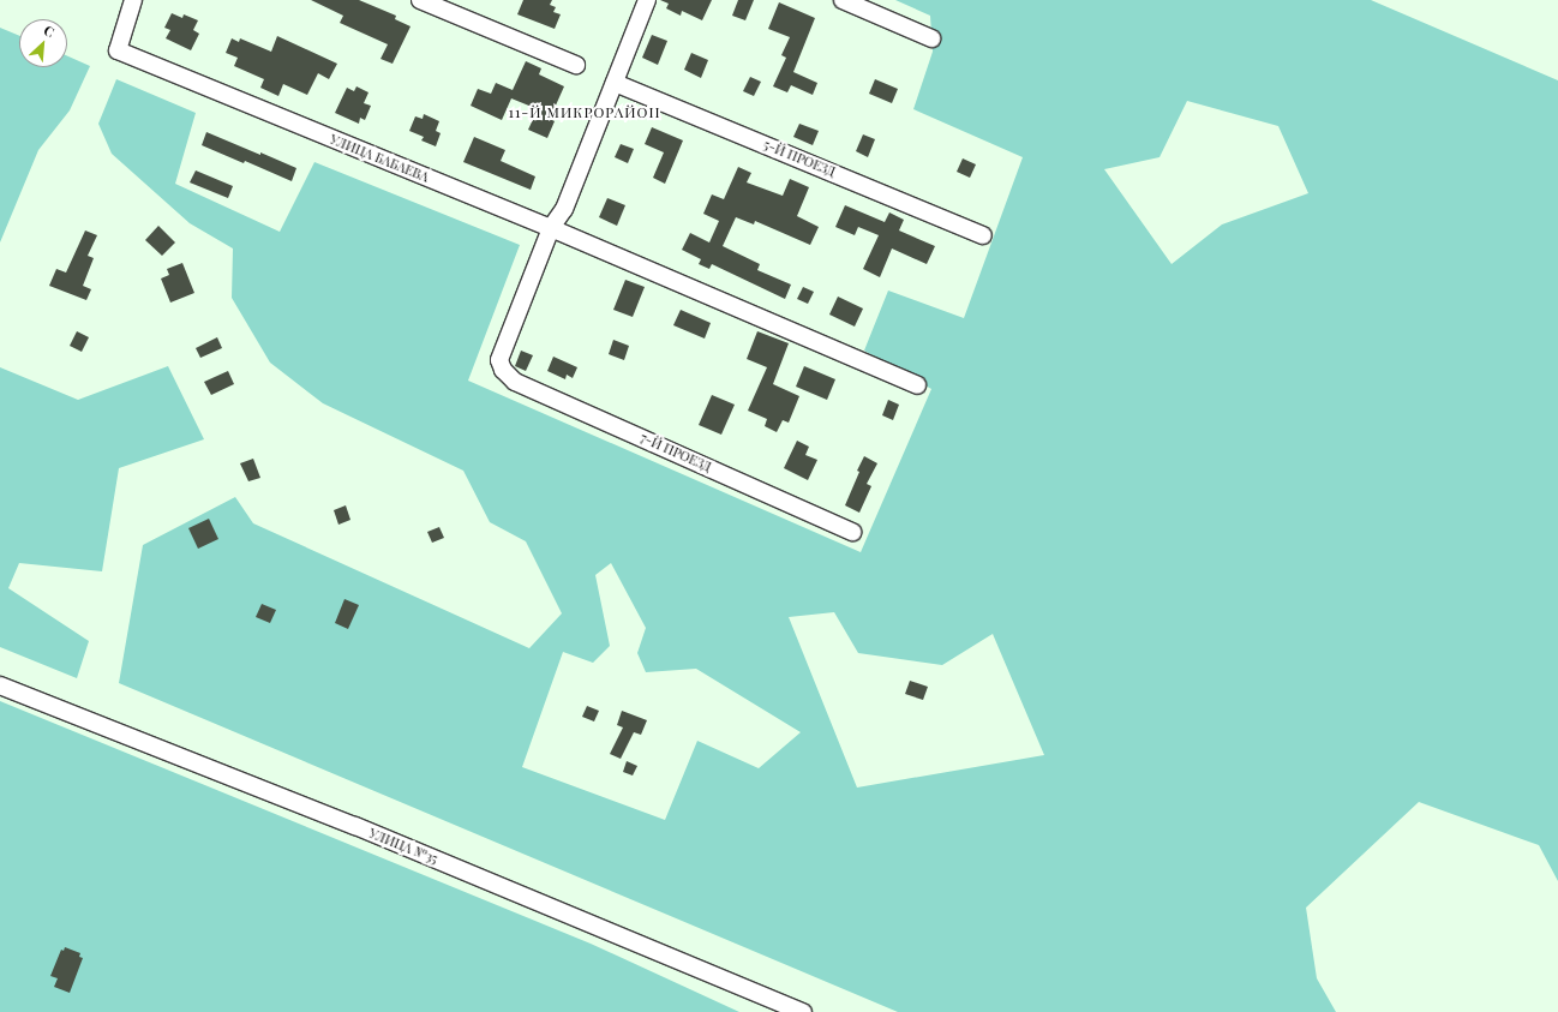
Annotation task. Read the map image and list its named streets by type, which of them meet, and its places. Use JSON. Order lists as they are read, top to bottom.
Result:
{
  "streets": {
    "street": [
      "УЛИЦА БАБАЕВА",
      "5-Й ПРОЕЗД",
      "7-Й ПРОЕЗД",
      "УЛИЦА №35"
    ]
  },
  "crossings": [
    ["УЛИЦА БАБАЕВА", "7-Й ПРОЕЗД"]
  ],
  "districts": ["11-Й МИКРОРАЙОН"],
  "north": "top right"
}
